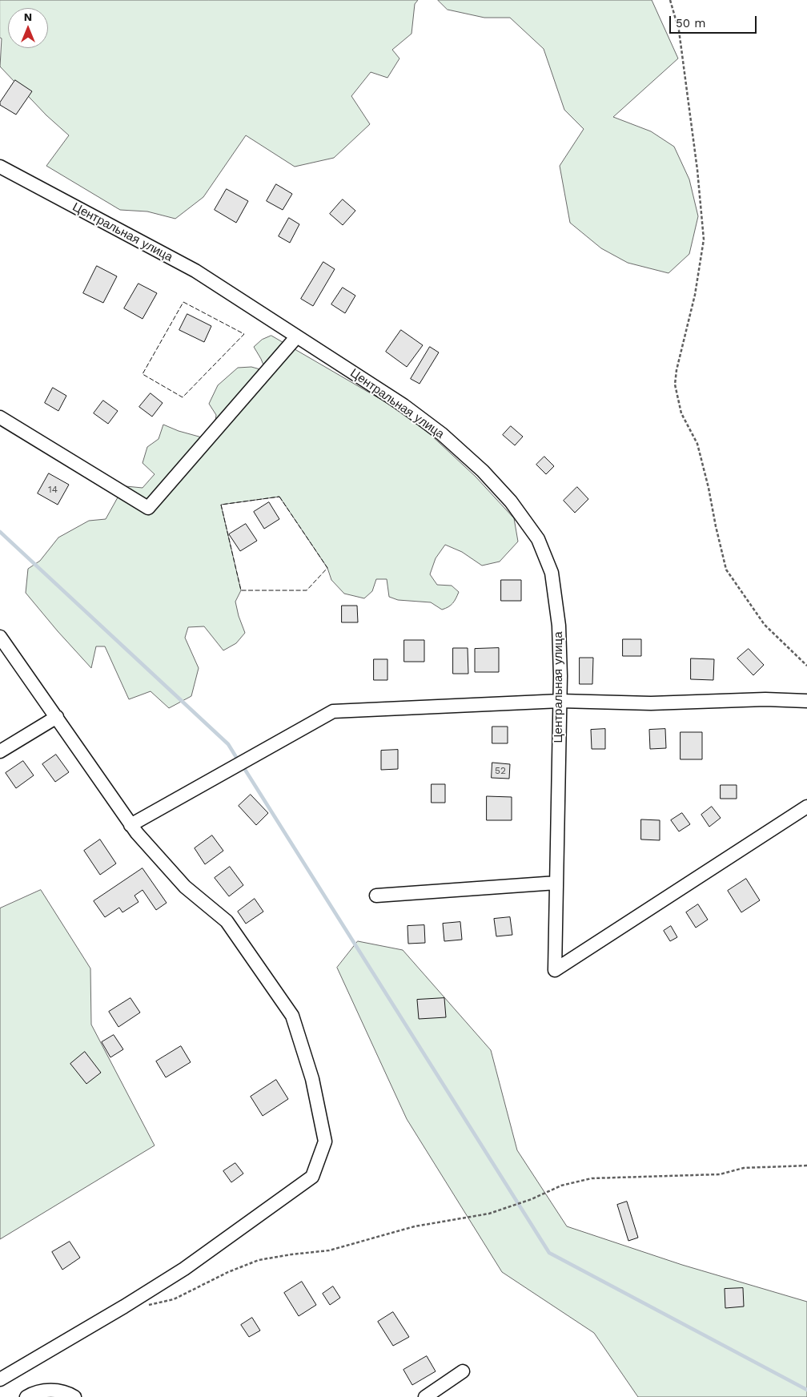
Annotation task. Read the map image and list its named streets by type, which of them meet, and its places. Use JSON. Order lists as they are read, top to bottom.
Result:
{
  "streets": {
    "street": ["Центральная улица"]
  },
  "house_numbers": ["14", "52"],
  "scale_bar": "50 m",
  "north": "top"
}
